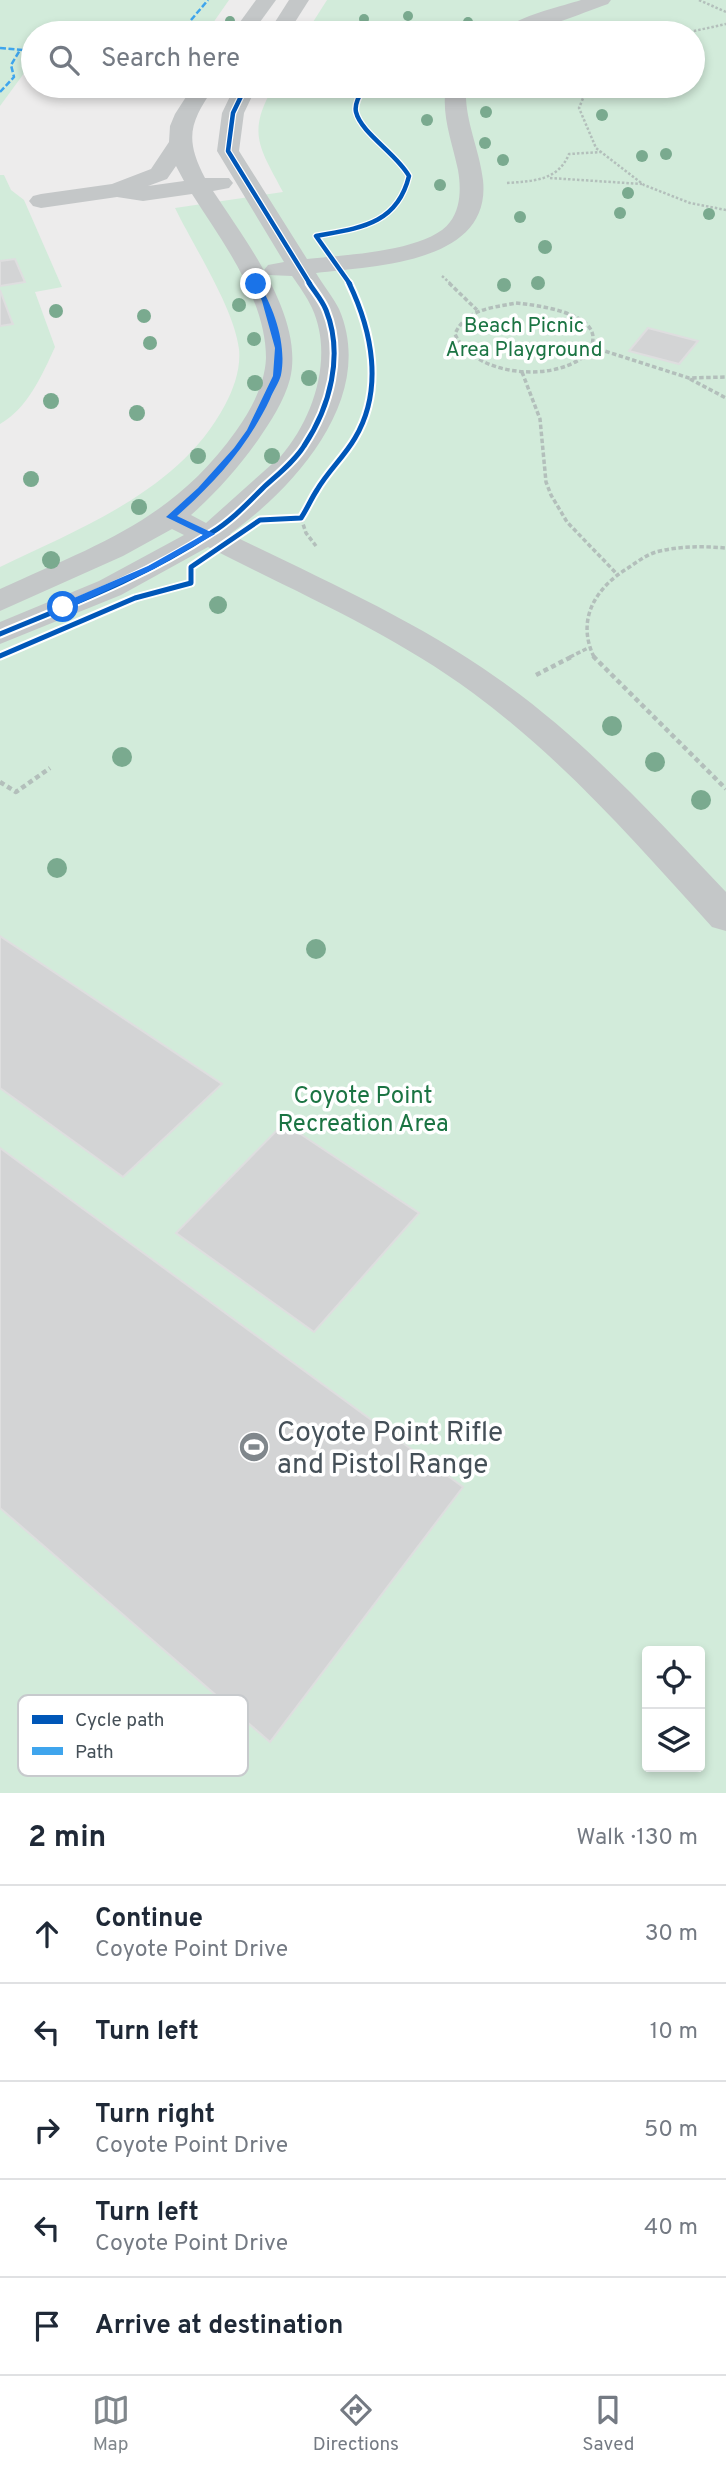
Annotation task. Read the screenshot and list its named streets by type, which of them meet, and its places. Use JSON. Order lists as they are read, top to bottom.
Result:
{
  "parks": ["Beach Picnic Area Playground", "Coyote Point Recreation Area"],
  "places": {
    "sports": ["Coyote Point Rifle and Pistol Range"]
  },
  "legend": ["Cycle path", "Path"],
  "page": {
    "search": "Search here",
    "heading": ["2 min", "Walk · 130 m"],
    "list": [
      ["Continue", "Coyote Point Drive", "30 m"],
      ["Turn left", "10 m"],
      ["Turn right", "Coyote Point Drive", "50 m"],
      ["Turn left", "Coyote Point Drive", "40 m"],
      "Arrive at destination"
    ],
    "nav": ["Map", "Directions", "Saved"]
  }
}
